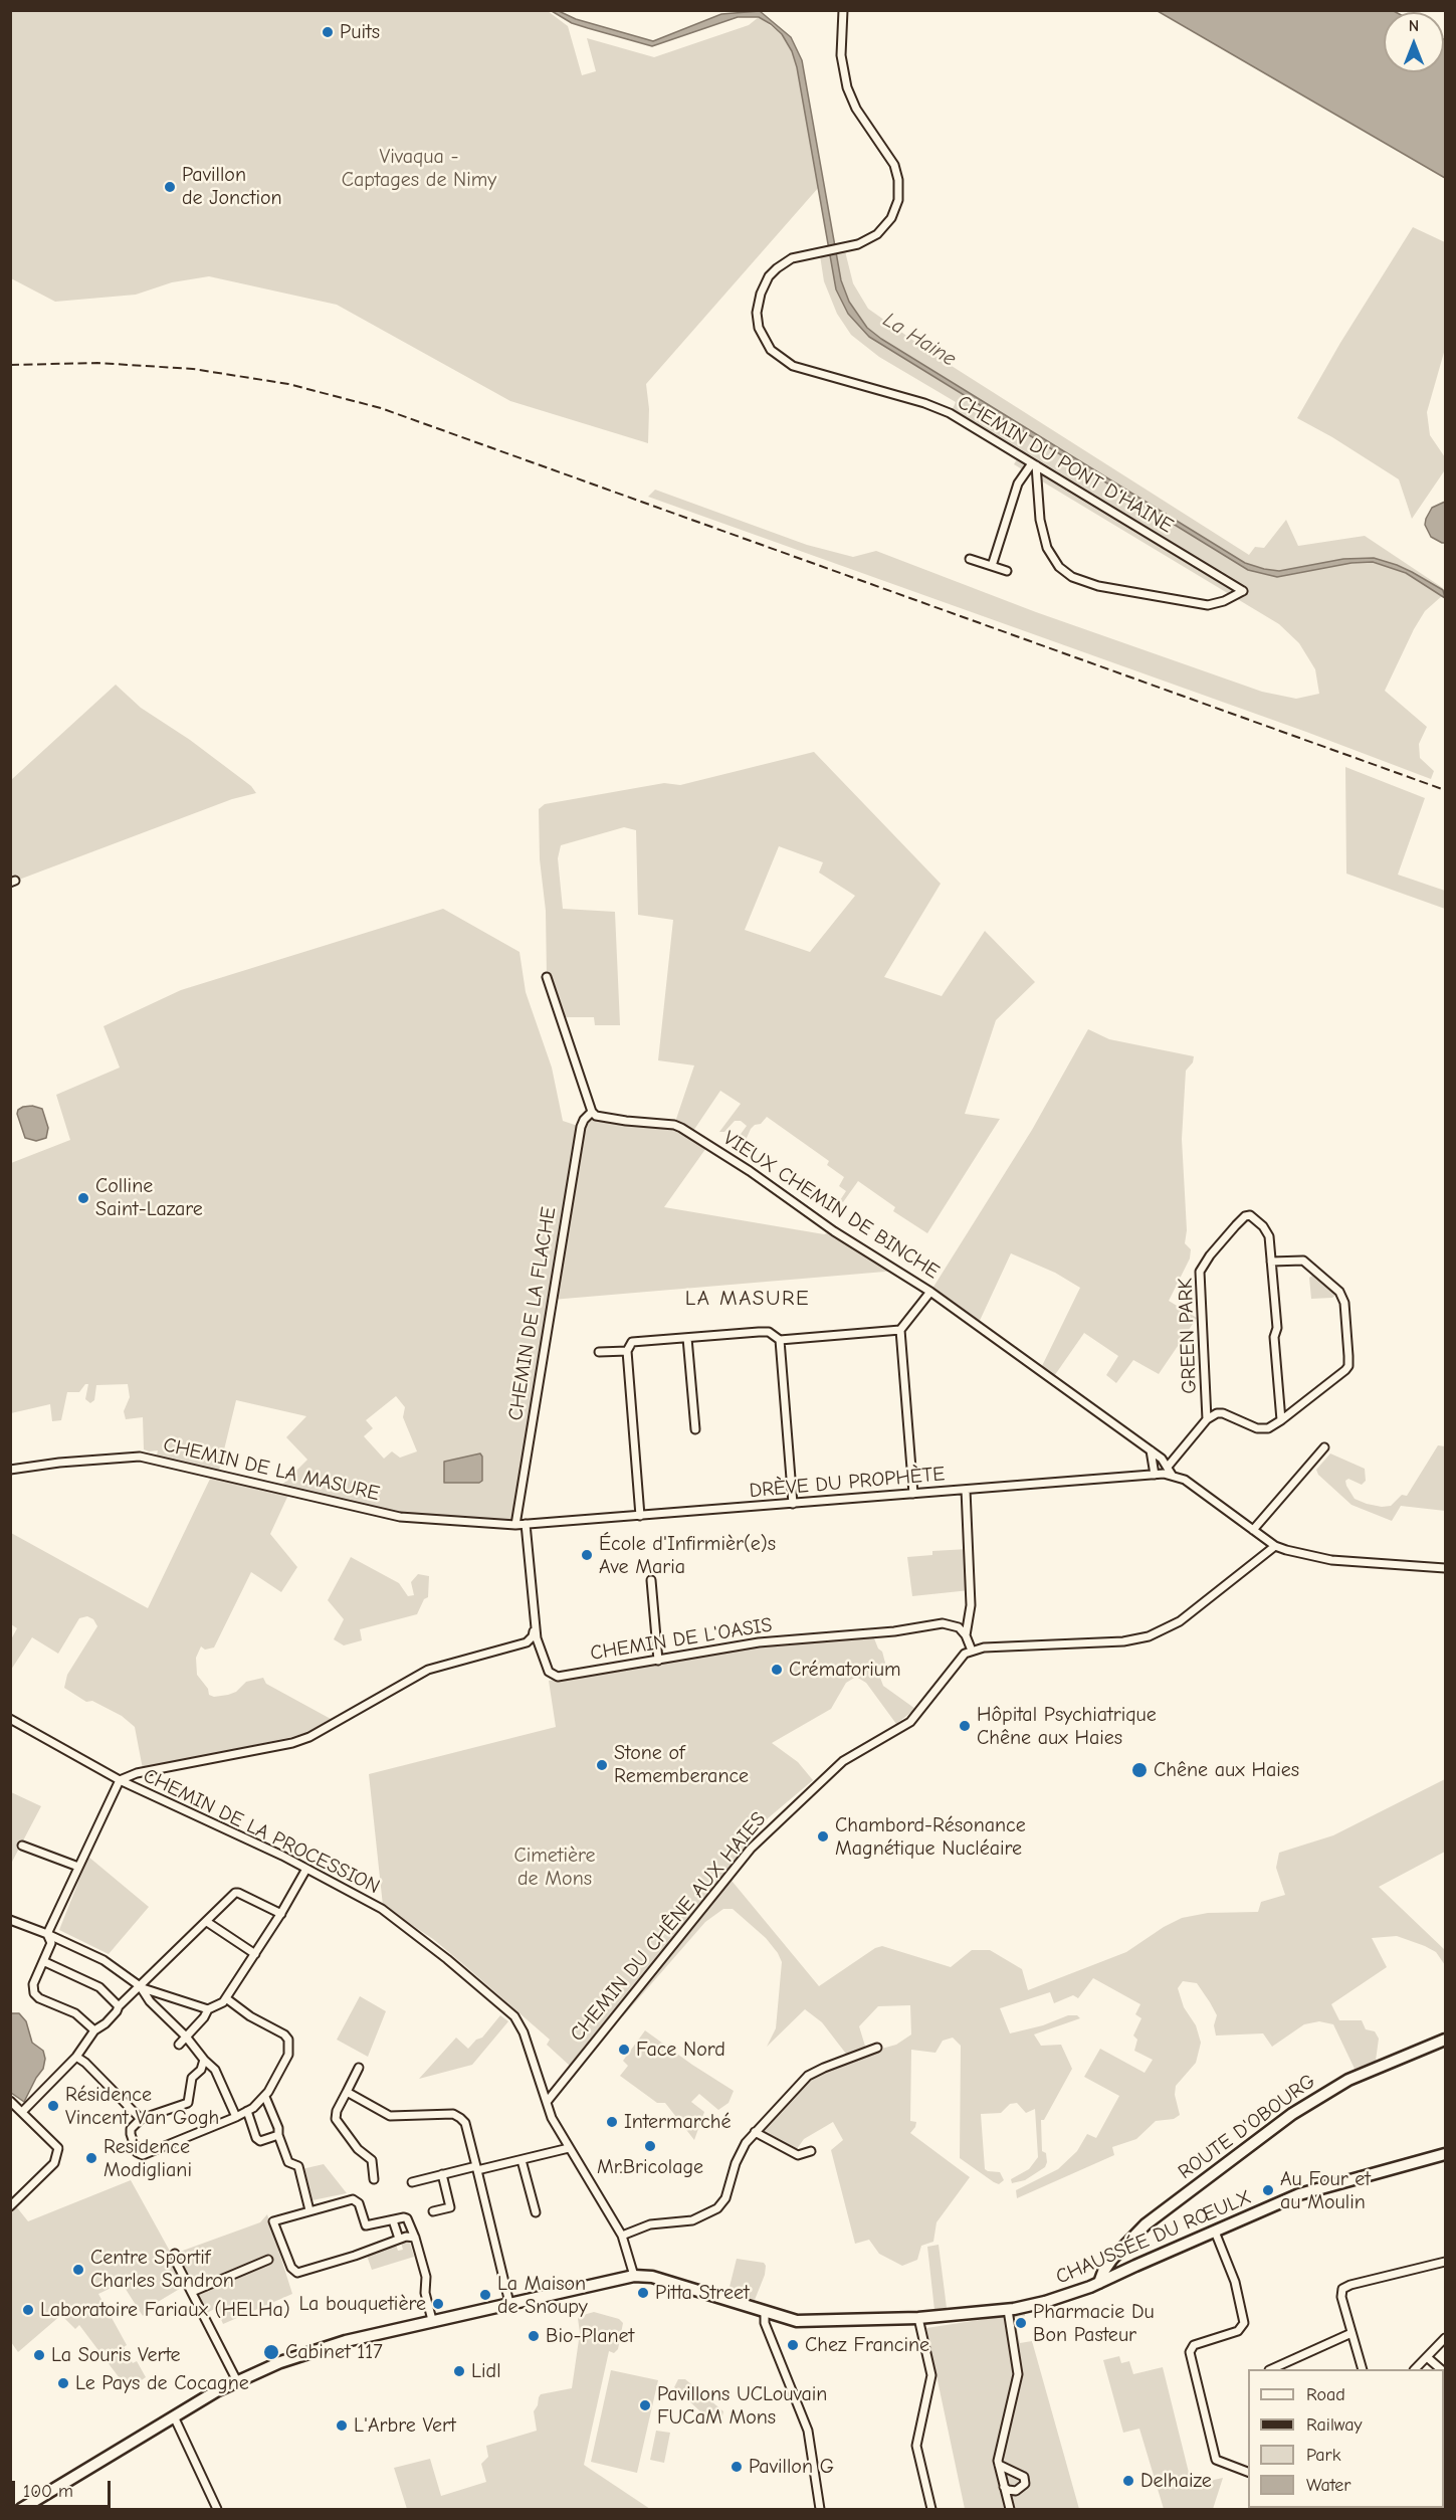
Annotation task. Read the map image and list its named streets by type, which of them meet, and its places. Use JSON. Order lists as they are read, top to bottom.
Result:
{
  "streets": {
    "main road": ["ROUTE D'OBOURG", "CHAUSSÉE DU RŒULX"],
    "street": [
      "CHEMIN DU PONT D'HAINE",
      "VIEUX CHEMIN DE BINCHE",
      "CHEMIN DE LA FLACHE",
      "GREEN PARK",
      "CHEMIN DE LA MASURE",
      "DRÈVE DU PROPHÈTE",
      "CHEMIN DE L'OASIS",
      "CHEMIN DE LA PROCESSION",
      "CHEMIN DU CHÊNE AUX HAIES"
    ]
  },
  "crossings": [
    ["VIEUX CHEMIN DE BINCHE", "CHEMIN DE LA FLACHE"],
    ["VIEUX CHEMIN DE BINCHE", "GREEN PARK"],
    ["VIEUX CHEMIN DE BINCHE", "DRÈVE DU PROPHÈTE"],
    ["CHEMIN DE LA FLACHE", "CHEMIN DE LA MASURE"],
    ["CHEMIN DE LA MASURE", "DRÈVE DU PROPHÈTE"],
    ["CHEMIN DE LA MASURE", "CHEMIN DE L'OASIS"],
    ["DRÈVE DU PROPHÈTE", "CHEMIN DE L'OASIS"],
    ["CHEMIN DE LA PROCESSION", "CHEMIN DU CHÊNE AUX HAIES"],
    ["CHEMIN DE LA PROCESSION", "CHAUSSÉE DU RŒULX"],
    ["ROUTE D'OBOURG", "CHAUSSÉE DU RŒULX"]
  ],
  "districts": ["LA MASURE"],
  "water": ["La Haine"],
  "parks": ["Vivaqua - Captages de Nimy", "Cimetière de Mons"],
  "places": [
    "Puits",
    "Pavillon de Jonction",
    "Colline Saint-Lazare",
    "École d'Infirmièr(e)s Ave Maria",
    "Crématorium",
    "Hôpital Psychiatrique Chêne aux Haies",
    "Stone of Rememberance",
    "Chêne aux Haies",
    "Chambord-Résonance Magnétique Nucléaire",
    "Face Nord",
    "Résidence Vincent Van Gogh",
    "Intermarché",
    "Mr.Bricolage",
    "Residence Modigliani",
    "Au Four et au Moulin",
    "Centre Sportif Charles Sandron",
    "Pitta Street",
    "La Maison de Snoupy",
    "La bouquetière",
    "Laboratoire Fariaux (HELHa)",
    "Pharmacie Du Bon Pasteur",
    "Bio-Planet",
    "Chez Francine",
    "Cabinet 117",
    "La Souris Verte",
    "Lidl",
    "Le Pays de Cocagne",
    "Pavillons UCLouvain FUCaM Mons",
    "L'Arbre Vert",
    "Pavillon G",
    "Delhaize"
  ],
  "legend": [
    "Road",
    "Railway",
    "Park",
    "Water"
  ],
  "scale_bar": "100 m",
  "north": "top"
}
